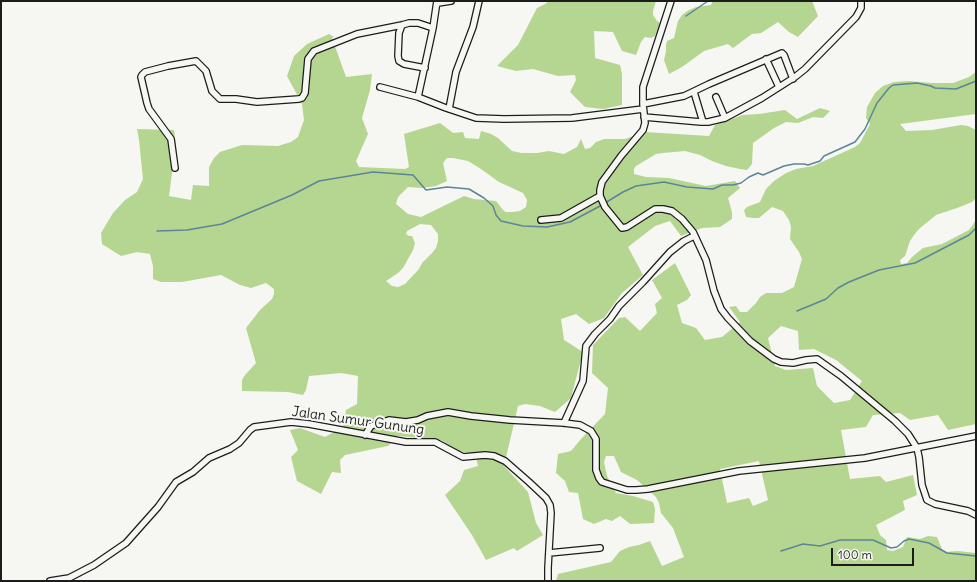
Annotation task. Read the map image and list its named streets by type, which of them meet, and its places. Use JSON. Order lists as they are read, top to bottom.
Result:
{
  "streets": {
    "street": ["Jalan Sumur Gunung"]
  },
  "scale_bar": "100 m"
}
